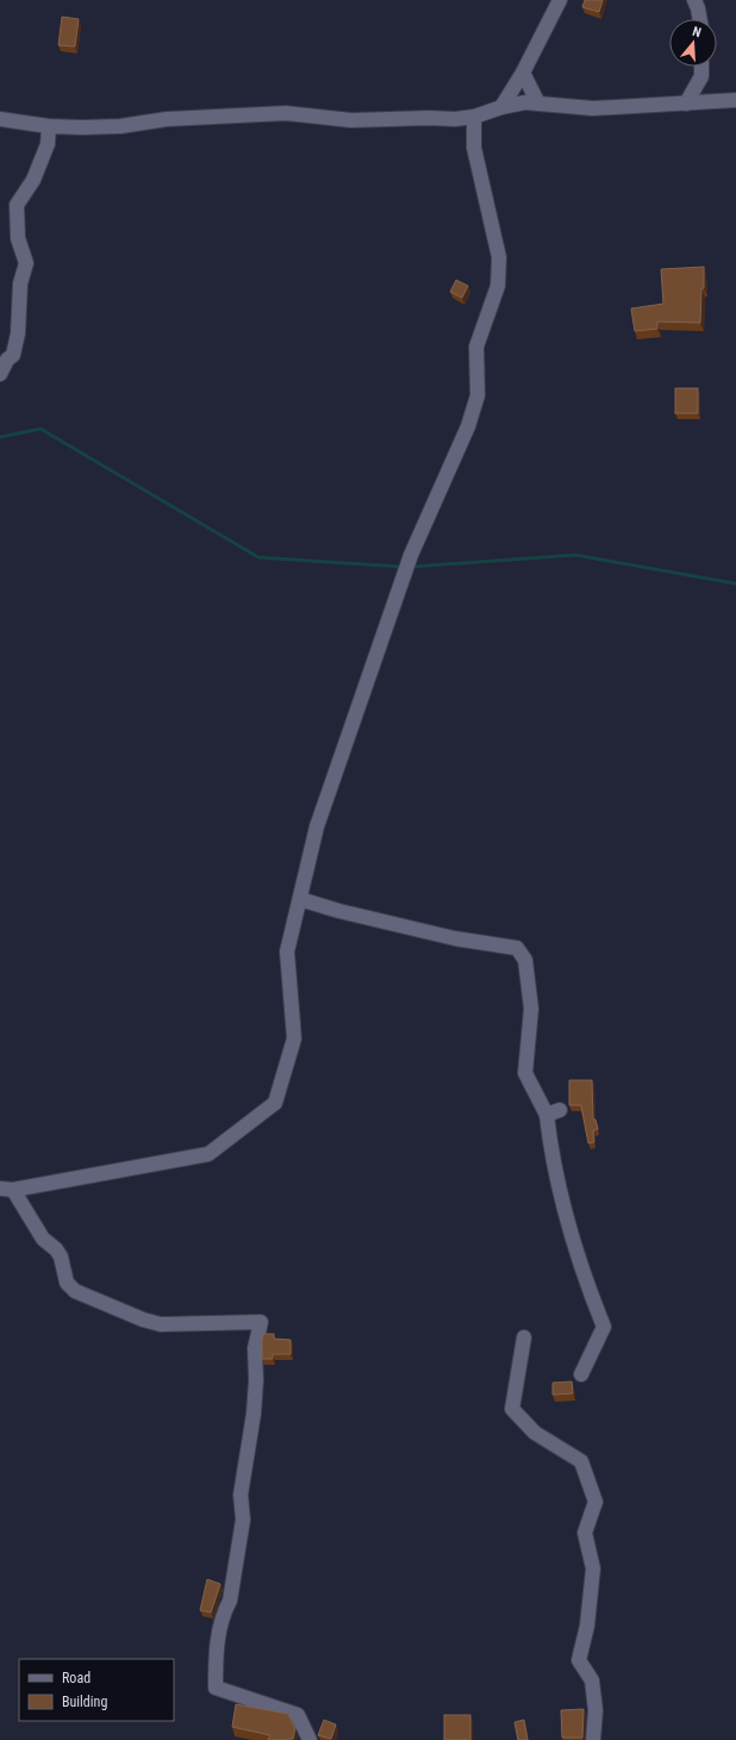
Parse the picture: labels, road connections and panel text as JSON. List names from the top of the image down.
{
  "legend": ["Road", "Building"],
  "north": "top"
}
